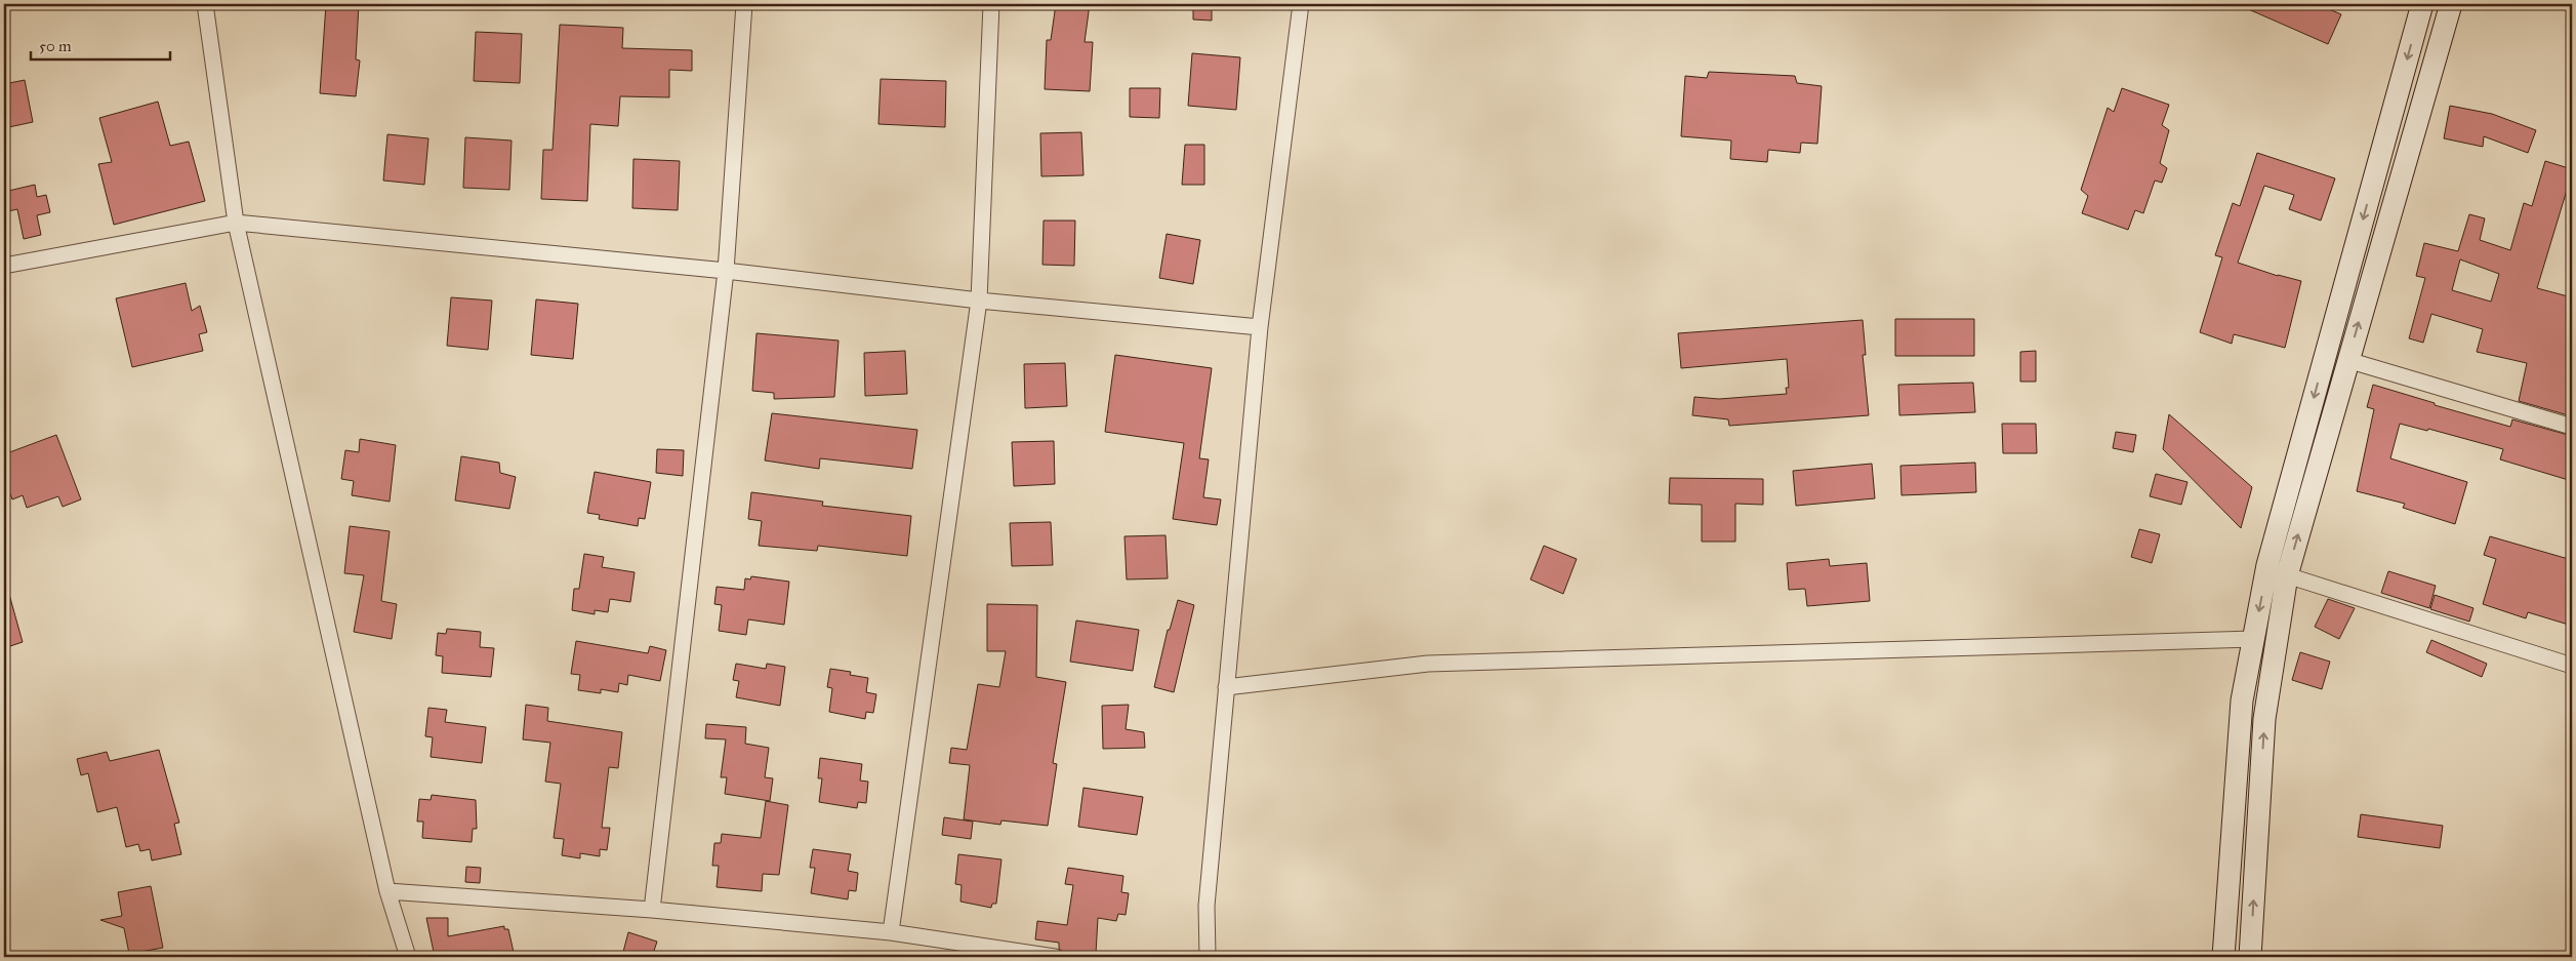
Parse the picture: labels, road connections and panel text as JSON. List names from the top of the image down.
{
  "scale_bar": "50 m"
}
